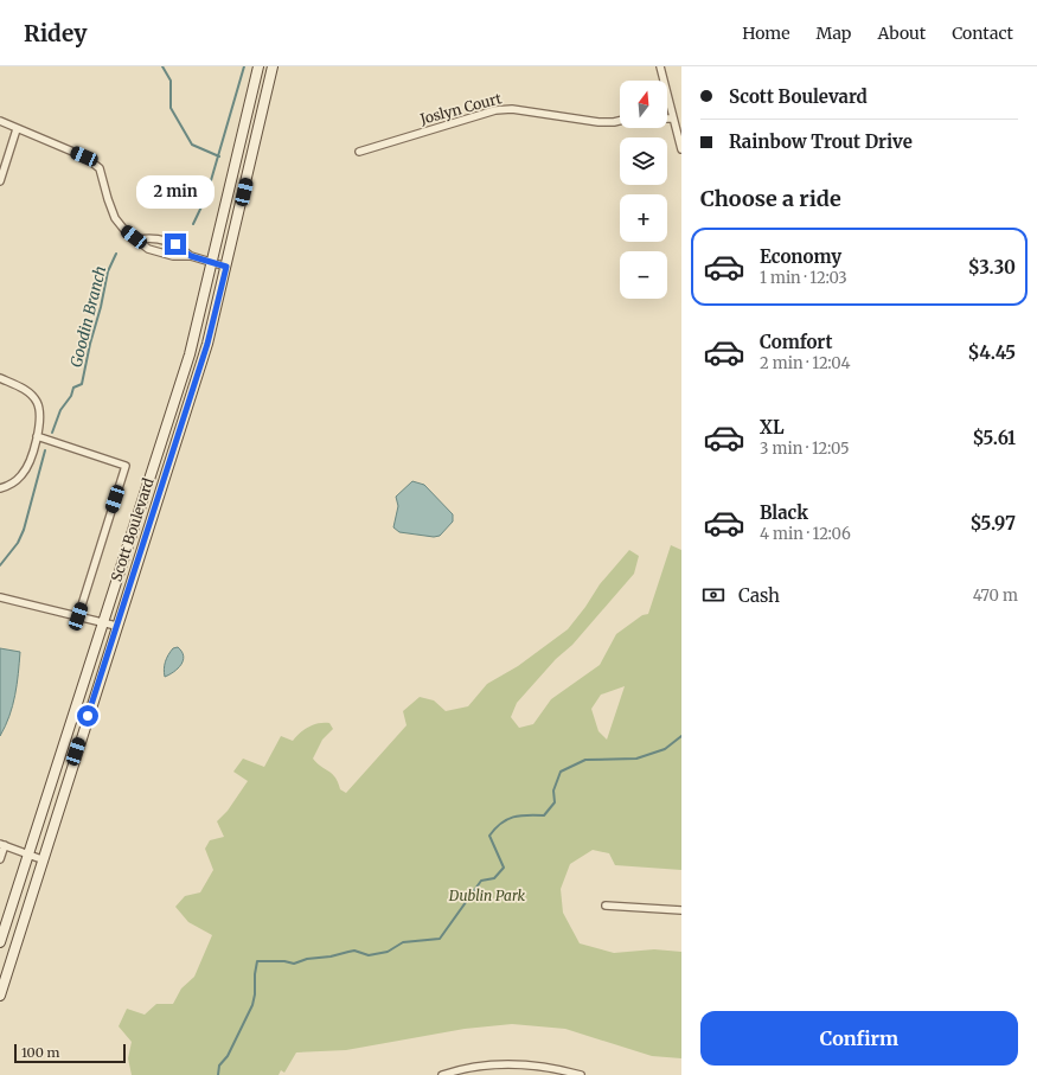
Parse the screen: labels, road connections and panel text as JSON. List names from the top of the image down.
{
  "streets": {
    "main road": ["Scott Boulevard"],
    "street": ["Joslyn Court"]
  },
  "water": ["Goodin Branch"],
  "parks": ["Dublin Park"],
  "scale_bar": "100 m",
  "north": "top",
  "page": {
    "header": "Ridey",
    "nav": [
      "Home",
      "Map",
      "About",
      "Contact"
    ],
    "banner": ["Scott Boulevard", "Rainbow Trout Drive"],
    "map_buttons": ["+", "−"],
    "heading": "Choose a ride",
    "bubble": "2 min",
    "list": [
      {
        "name": "Economy",
        "note": "1 min · 12:03",
        "value": "$3.30"
      },
      {
        "name": "Comfort",
        "note": "2 min · 12:04",
        "value": "$4.45"
      },
      {
        "name": "XL",
        "note": "3 min · 12:05",
        "value": "$5.61"
      },
      {
        "name": "Black",
        "note": "4 min · 12:06",
        "value": "$5.97"
      }
    ],
    "pay": ["Cash", "470 m"],
    "buttons": "Confirm",
    "scale": "100 m"
  }
}
